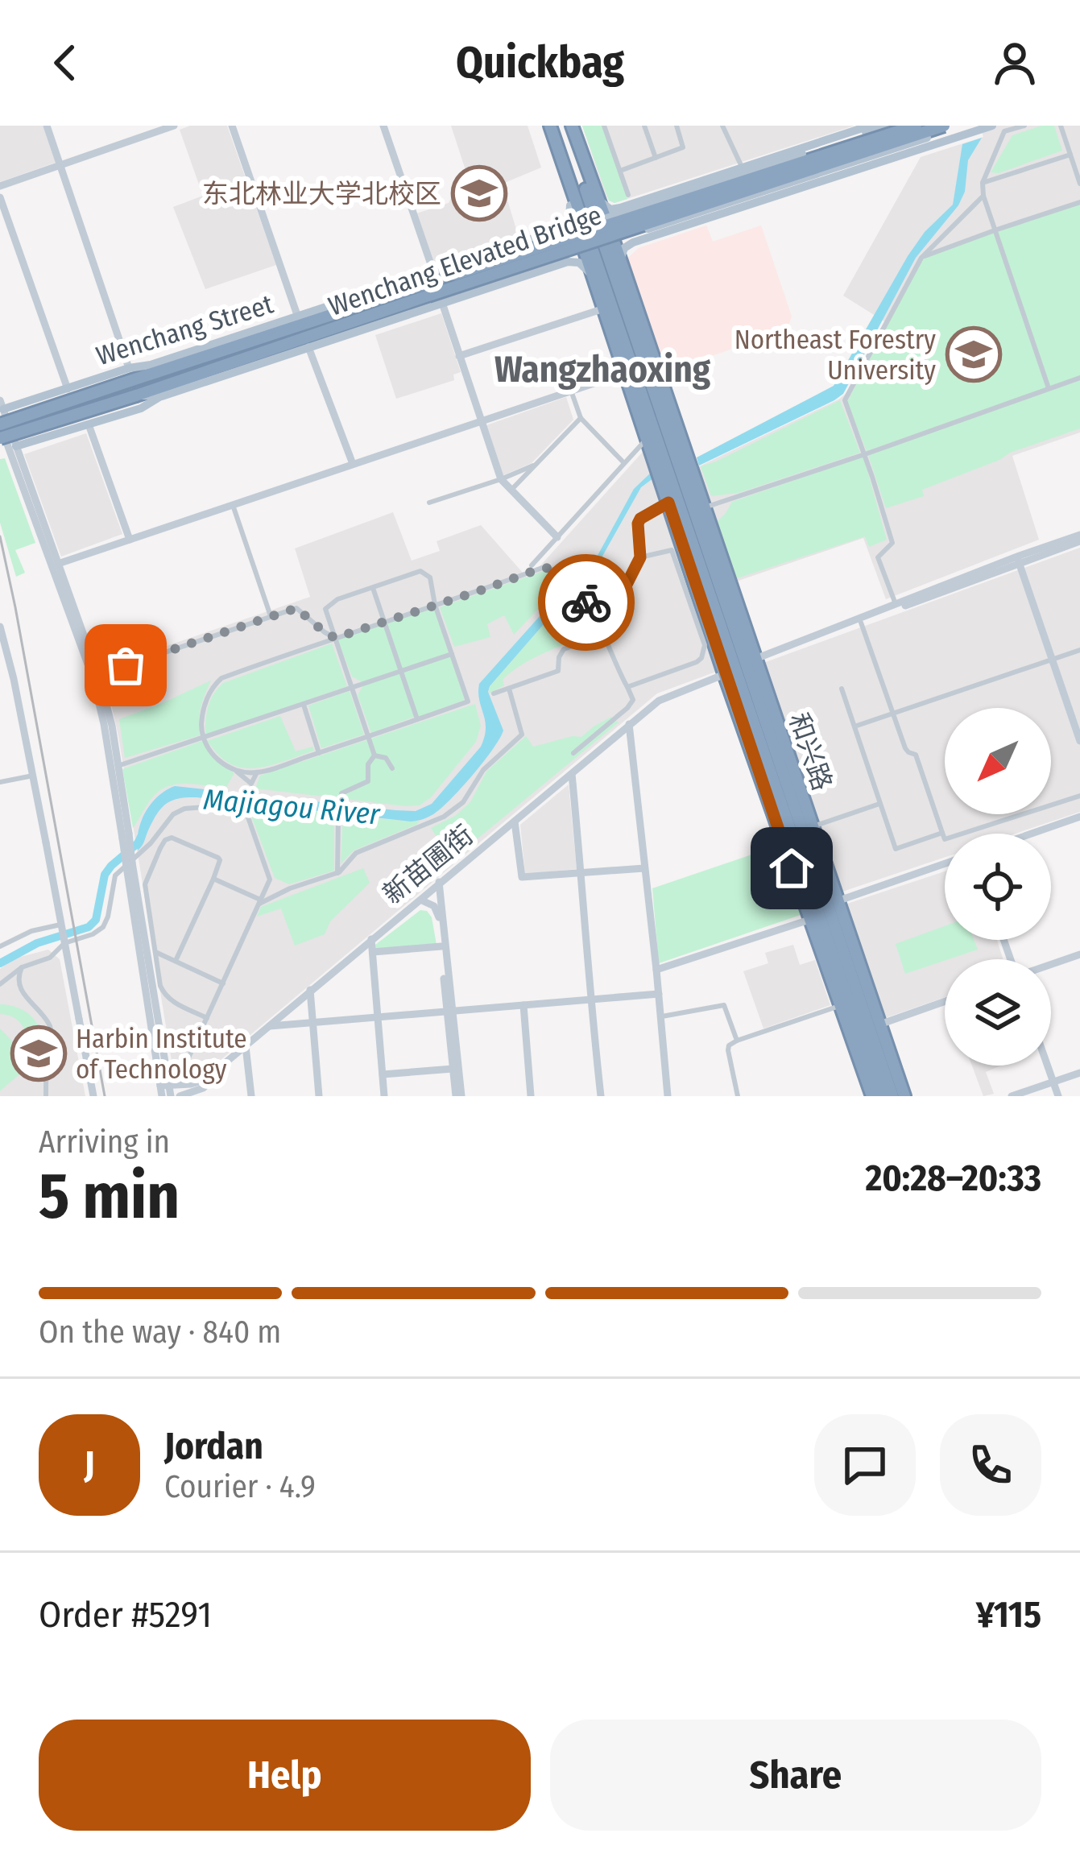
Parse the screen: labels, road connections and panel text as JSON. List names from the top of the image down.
{
  "streets": {
    "highway": ["Wenchang Elevated Bridge", "和兴路"],
    "main road": ["Wenchang Street"],
    "street": ["新苗圃街"]
  },
  "crossings": [
    ["Wenchang Elevated Bridge", "Wenchang Street"]
  ],
  "districts": ["Wangzhaoxing"],
  "water": ["Majiagou River"],
  "places": {
    "school or university": ["东北林业大学北校区", "Northeast Forestry University", "Harbin Institute of Technology"]
  },
  "north": "bottom left",
  "page": {
    "header": "Quickbag",
    "heading": ["5 min", "Arriving in", "20:28–20:33"],
    "panel": [
      "Jordan",
      "Courier · 4.9",
      "Order #5291",
      "¥115"
    ],
    "bar": "On the way · 840 m",
    "round": "J",
    "buttons": ["Help", "Share"]
  }
}
